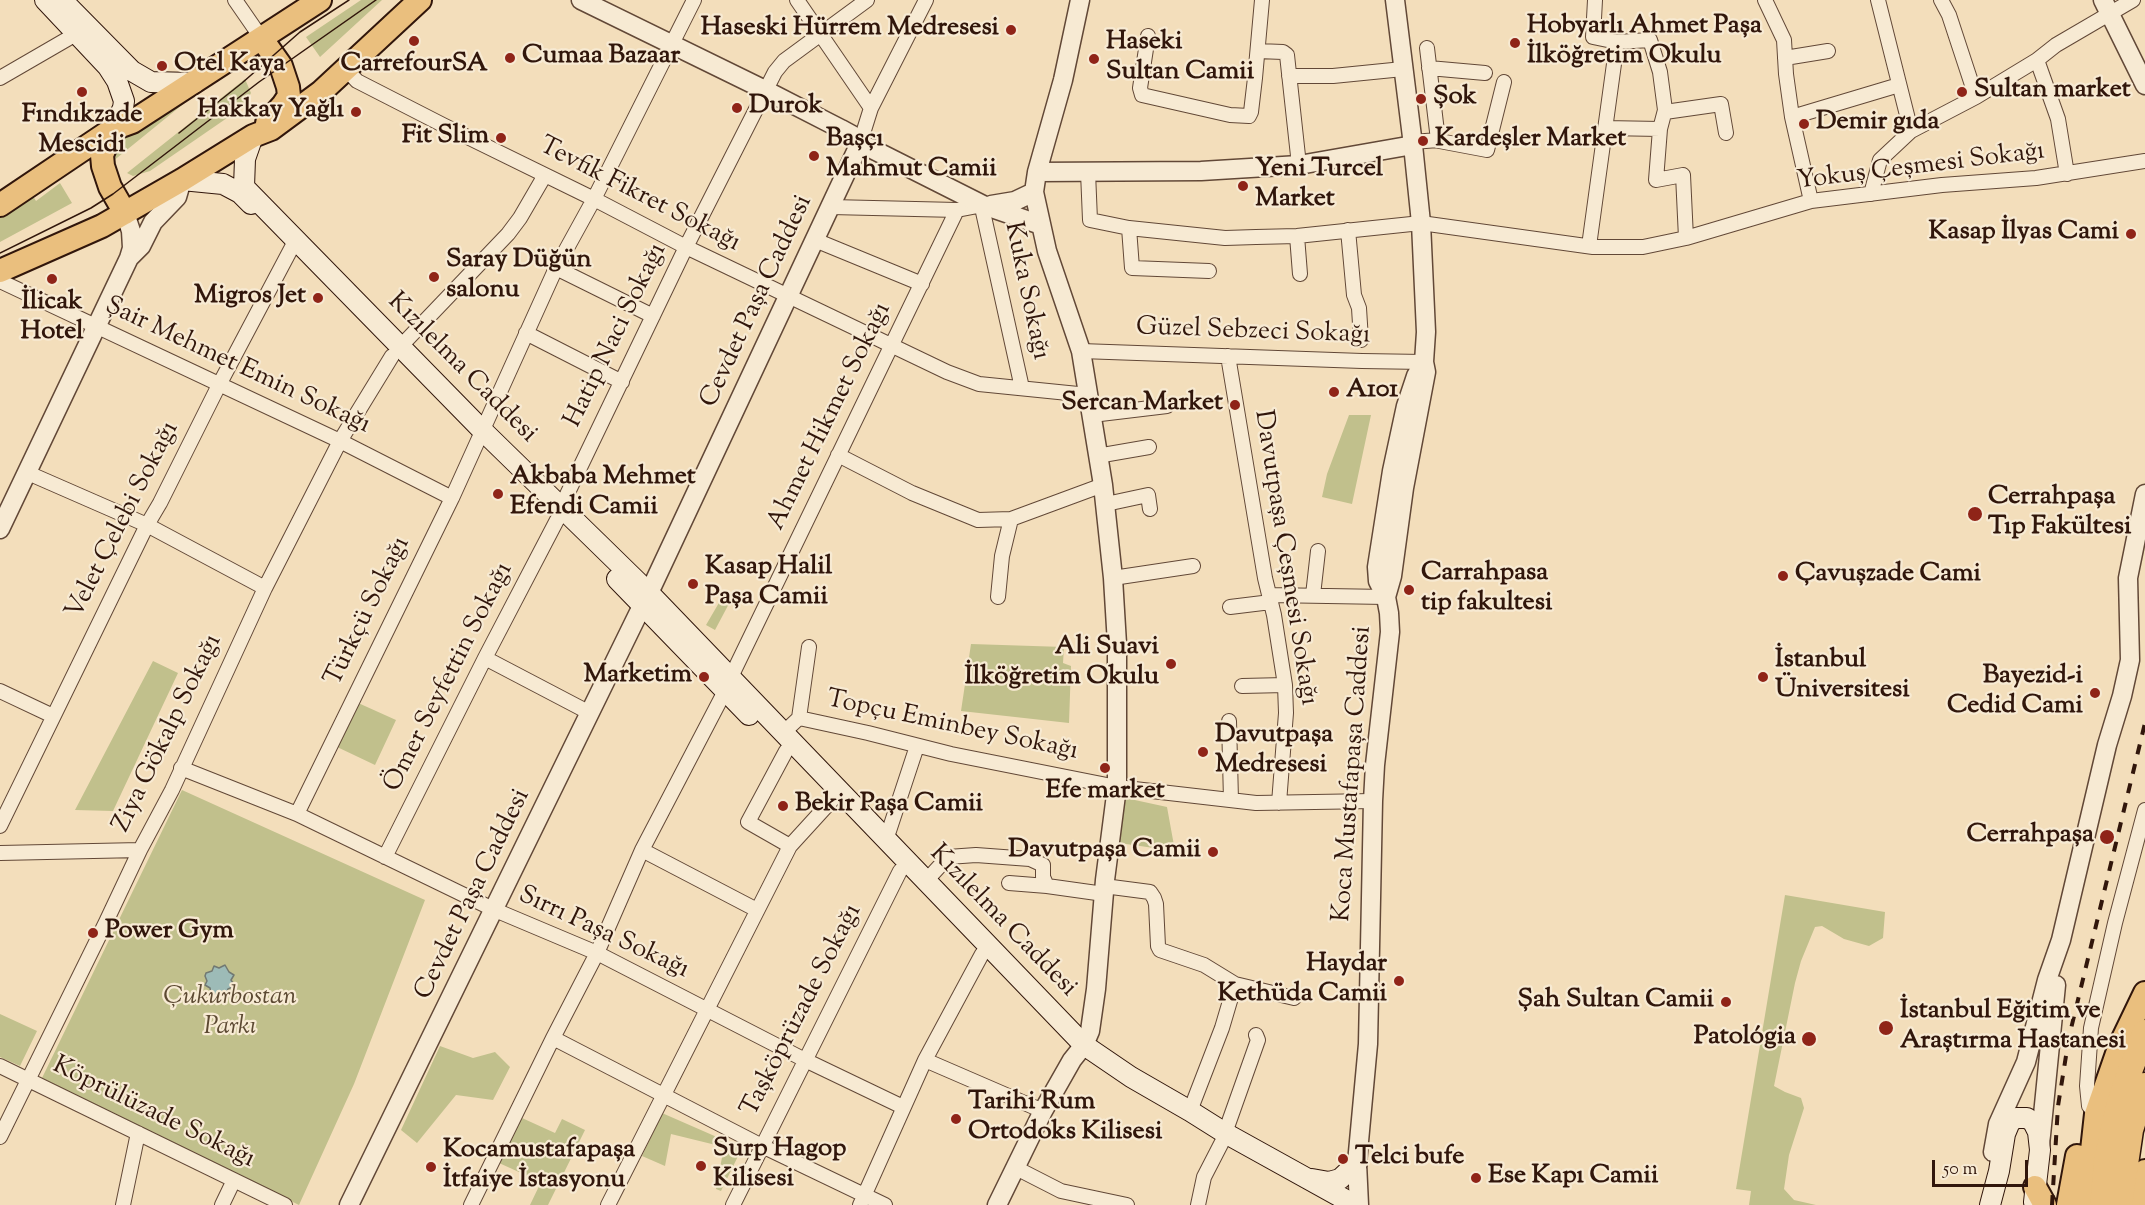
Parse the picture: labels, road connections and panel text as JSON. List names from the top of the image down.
{
  "streets": {
    "main road": ["Kızılelma Caddesi"],
    "street": [
      "Yokuş Çeşmesi Sokağı",
      "Tevfik Fikret Sokağı",
      "Kuka Sokağı",
      "Cevdet Paşa Caddesi",
      "Güzel Sebzeci Sokağı",
      "Hatip Naci Sokağı",
      "Şair Mehmet Emin Sokağı",
      "Ahmet Hikmet Sokağı",
      "Velet Çelebi Sokağı",
      "Davutpaşa Çeşmesi Sokağı",
      "Türkçü Sokağı",
      "Ömer Seyfettin Sokağı",
      "Topçu Eminbey Sokağı",
      "Ziya Gökalp Sokağı",
      "Koca Mustafapaşa Caddesi",
      "Sırrı Paşa Sokağı",
      "Taşköprüzade Sokağı",
      "Köprülüzade Sokağı"
    ]
  },
  "crossings": [
    ["Yokuş Çeşmesi Sokağı", "Koca Mustafapaşa Caddesi"],
    ["Tevfik Fikret Sokağı", "Kuka Sokağı"],
    ["Tevfik Fikret Sokağı", "Cevdet Paşa Caddesi"],
    ["Tevfik Fikret Sokağı", "Hatip Naci Sokağı"],
    ["Tevfik Fikret Sokağı", "Ahmet Hikmet Sokağı"],
    ["Tevfik Fikret Sokağı", "Türkçü Sokağı"],
    ["Tevfik Fikret Sokağı", "Ziya Gökalp Sokağı"],
    ["Cevdet Paşa Caddesi", "Kızılelma Caddesi"],
    ["Cevdet Paşa Caddesi", "Sırrı Paşa Sokağı"],
    ["Güzel Sebzeci Sokağı", "Davutpaşa Çeşmesi Sokağı"],
    ["Güzel Sebzeci Sokağı", "Koca Mustafapaşa Caddesi"],
    ["Hatip Naci Sokağı", "Kızılelma Caddesi"],
    ["Hatip Naci Sokağı", "Ömer Seyfettin Sokağı"],
    ["Şair Mehmet Emin Sokağı", "Velet Çelebi Sokağı"],
    ["Şair Mehmet Emin Sokağı", "Türkçü Sokağı"],
    ["Şair Mehmet Emin Sokağı", "Ziya Gökalp Sokağı"],
    ["Kızılelma Caddesi", "Ahmet Hikmet Sokağı"],
    ["Kızılelma Caddesi", "Velet Çelebi Sokağı"],
    ["Kızılelma Caddesi", "Türkçü Sokağı"],
    ["Kızılelma Caddesi", "Ömer Seyfettin Sokağı"],
    ["Kızılelma Caddesi", "Topçu Eminbey Sokağı"],
    ["Kızılelma Caddesi", "Ziya Gökalp Sokağı"],
    ["Kızılelma Caddesi", "Koca Mustafapaşa Caddesi"],
    ["Kızılelma Caddesi", "Taşköprüzade Sokağı"],
    ["Ahmet Hikmet Sokağı", "Sırrı Paşa Sokağı"],
    ["Davutpaşa Çeşmesi Sokağı", "Topçu Eminbey Sokağı"],
    ["Türkçü Sokağı", "Sırrı Paşa Sokağı"],
    ["Ömer Seyfettin Sokağı", "Sırrı Paşa Sokağı"],
    ["Topçu Eminbey Sokağı", "Koca Mustafapaşa Caddesi"],
    ["Ziya Gökalp Sokağı", "Sırrı Paşa Sokağı"],
    ["Ziya Gökalp Sokağı", "Köprülüzade Sokağı"],
    ["Sırrı Paşa Sokağı", "Taşköprüzade Sokağı"]
  ],
  "parks": ["Çukurbostan Parkı"],
  "places": [
    "Haseski Hürrem Medresesi",
    "CarrefourSA",
    "Hobyarlı Ahmet Paşa İlköğretim Okulu",
    "Cumaa Bazaar",
    "Haseki Sultan Camii",
    "Otel Kaya",
    "Fındıkzade Mescidi",
    "Sultan market",
    "Şok",
    "Durok",
    "Hakkay Yağlı",
    "Demir gıda",
    "Fit Slim",
    "Kardeşler Market",
    "Başçı Mahmut Camii",
    "Yeni Turcel Market",
    "Kasap İlyas Cami",
    "Saray Düğün salonu",
    "İlicak Hotel",
    "Migros Jet",
    "A101",
    "Sercan Market",
    "Akbaba Mehmet Efendi Camii",
    "Cerrahpaşa Tıp Fakültesi",
    "Çavuşzade Cami",
    "Kasap Halil Paşa Camii",
    "Carrahpasa tip fakultesi",
    "Ali Suavi İlköğretim Okulu",
    "Marketim",
    "İstanbul Üniversitesi",
    "Bayezid-i Cedid Cami",
    "Davutpaşa Medresesi",
    "Efe market",
    "Bekir Paşa Camii",
    "Cerrahpaşa",
    "Davutpaşa Camii",
    "Power Gym",
    "Haydar Kethüda Camii",
    "Şah Sultan Camii",
    "İstanbul Eğitim ve Araştırma Hastanesi",
    "Patológia",
    "Tarihi Rum Ortodoks Kilisesi",
    "Telci bufe",
    "Surp Hagop Kilisesi",
    "Kocamustafapaşa İtfaiye İstasyonu",
    "Ese Kapı Camii"
  ],
  "scale_bar": "50 m"
}
